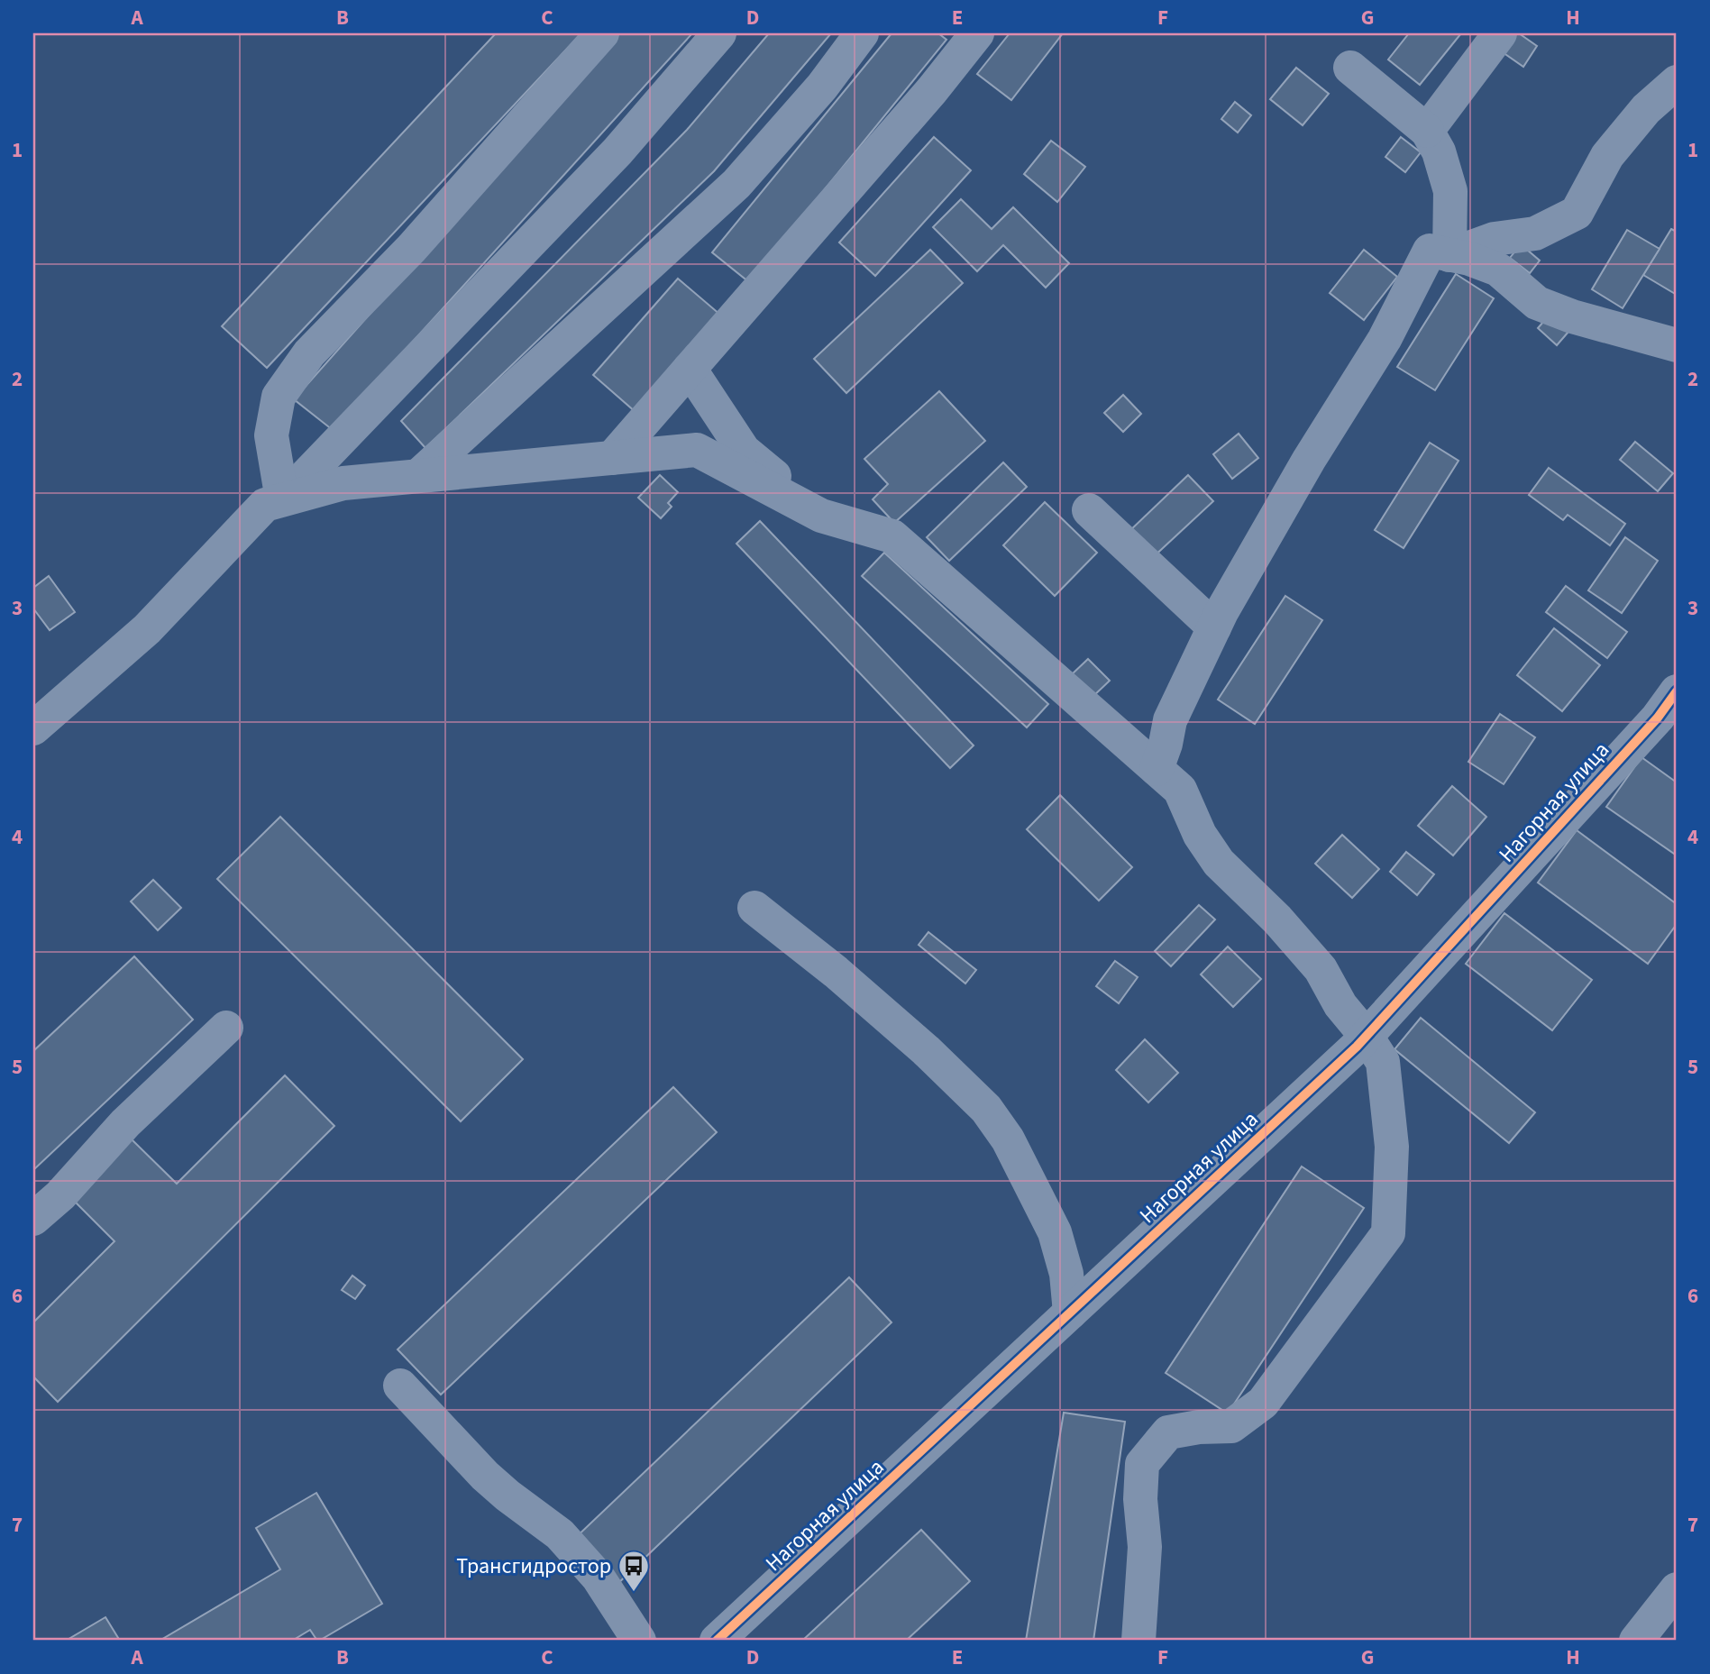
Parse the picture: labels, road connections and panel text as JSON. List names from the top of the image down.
{
  "streets": {
    "street": ["Нагорная улица"]
  },
  "places": {
    "bus stop": ["Трансгидростор"]
  },
  "grid": {
    "columns": [
      "A",
      "B",
      "C",
      "D",
      "E",
      "F",
      "G",
      "H"
    ],
    "rows": [
      "1",
      "2",
      "3",
      "4",
      "5",
      "6",
      "7"
    ]
  }
}
